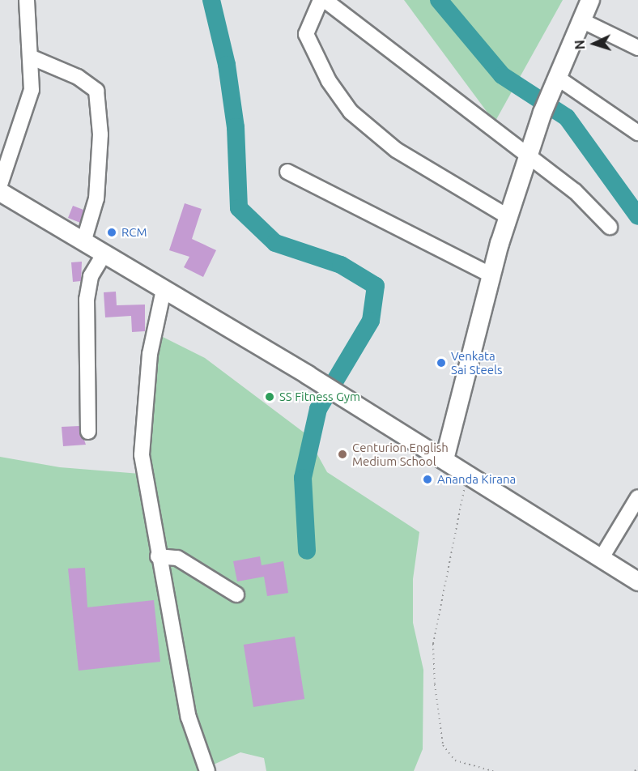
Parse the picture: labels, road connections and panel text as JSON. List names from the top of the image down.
{
  "places": [
    "RCM",
    "Venkata Sai Steels",
    "SS Fitness Gym",
    "Centurion English Medium School",
    "Ananda Kirana"
  ],
  "north": "left"
}
